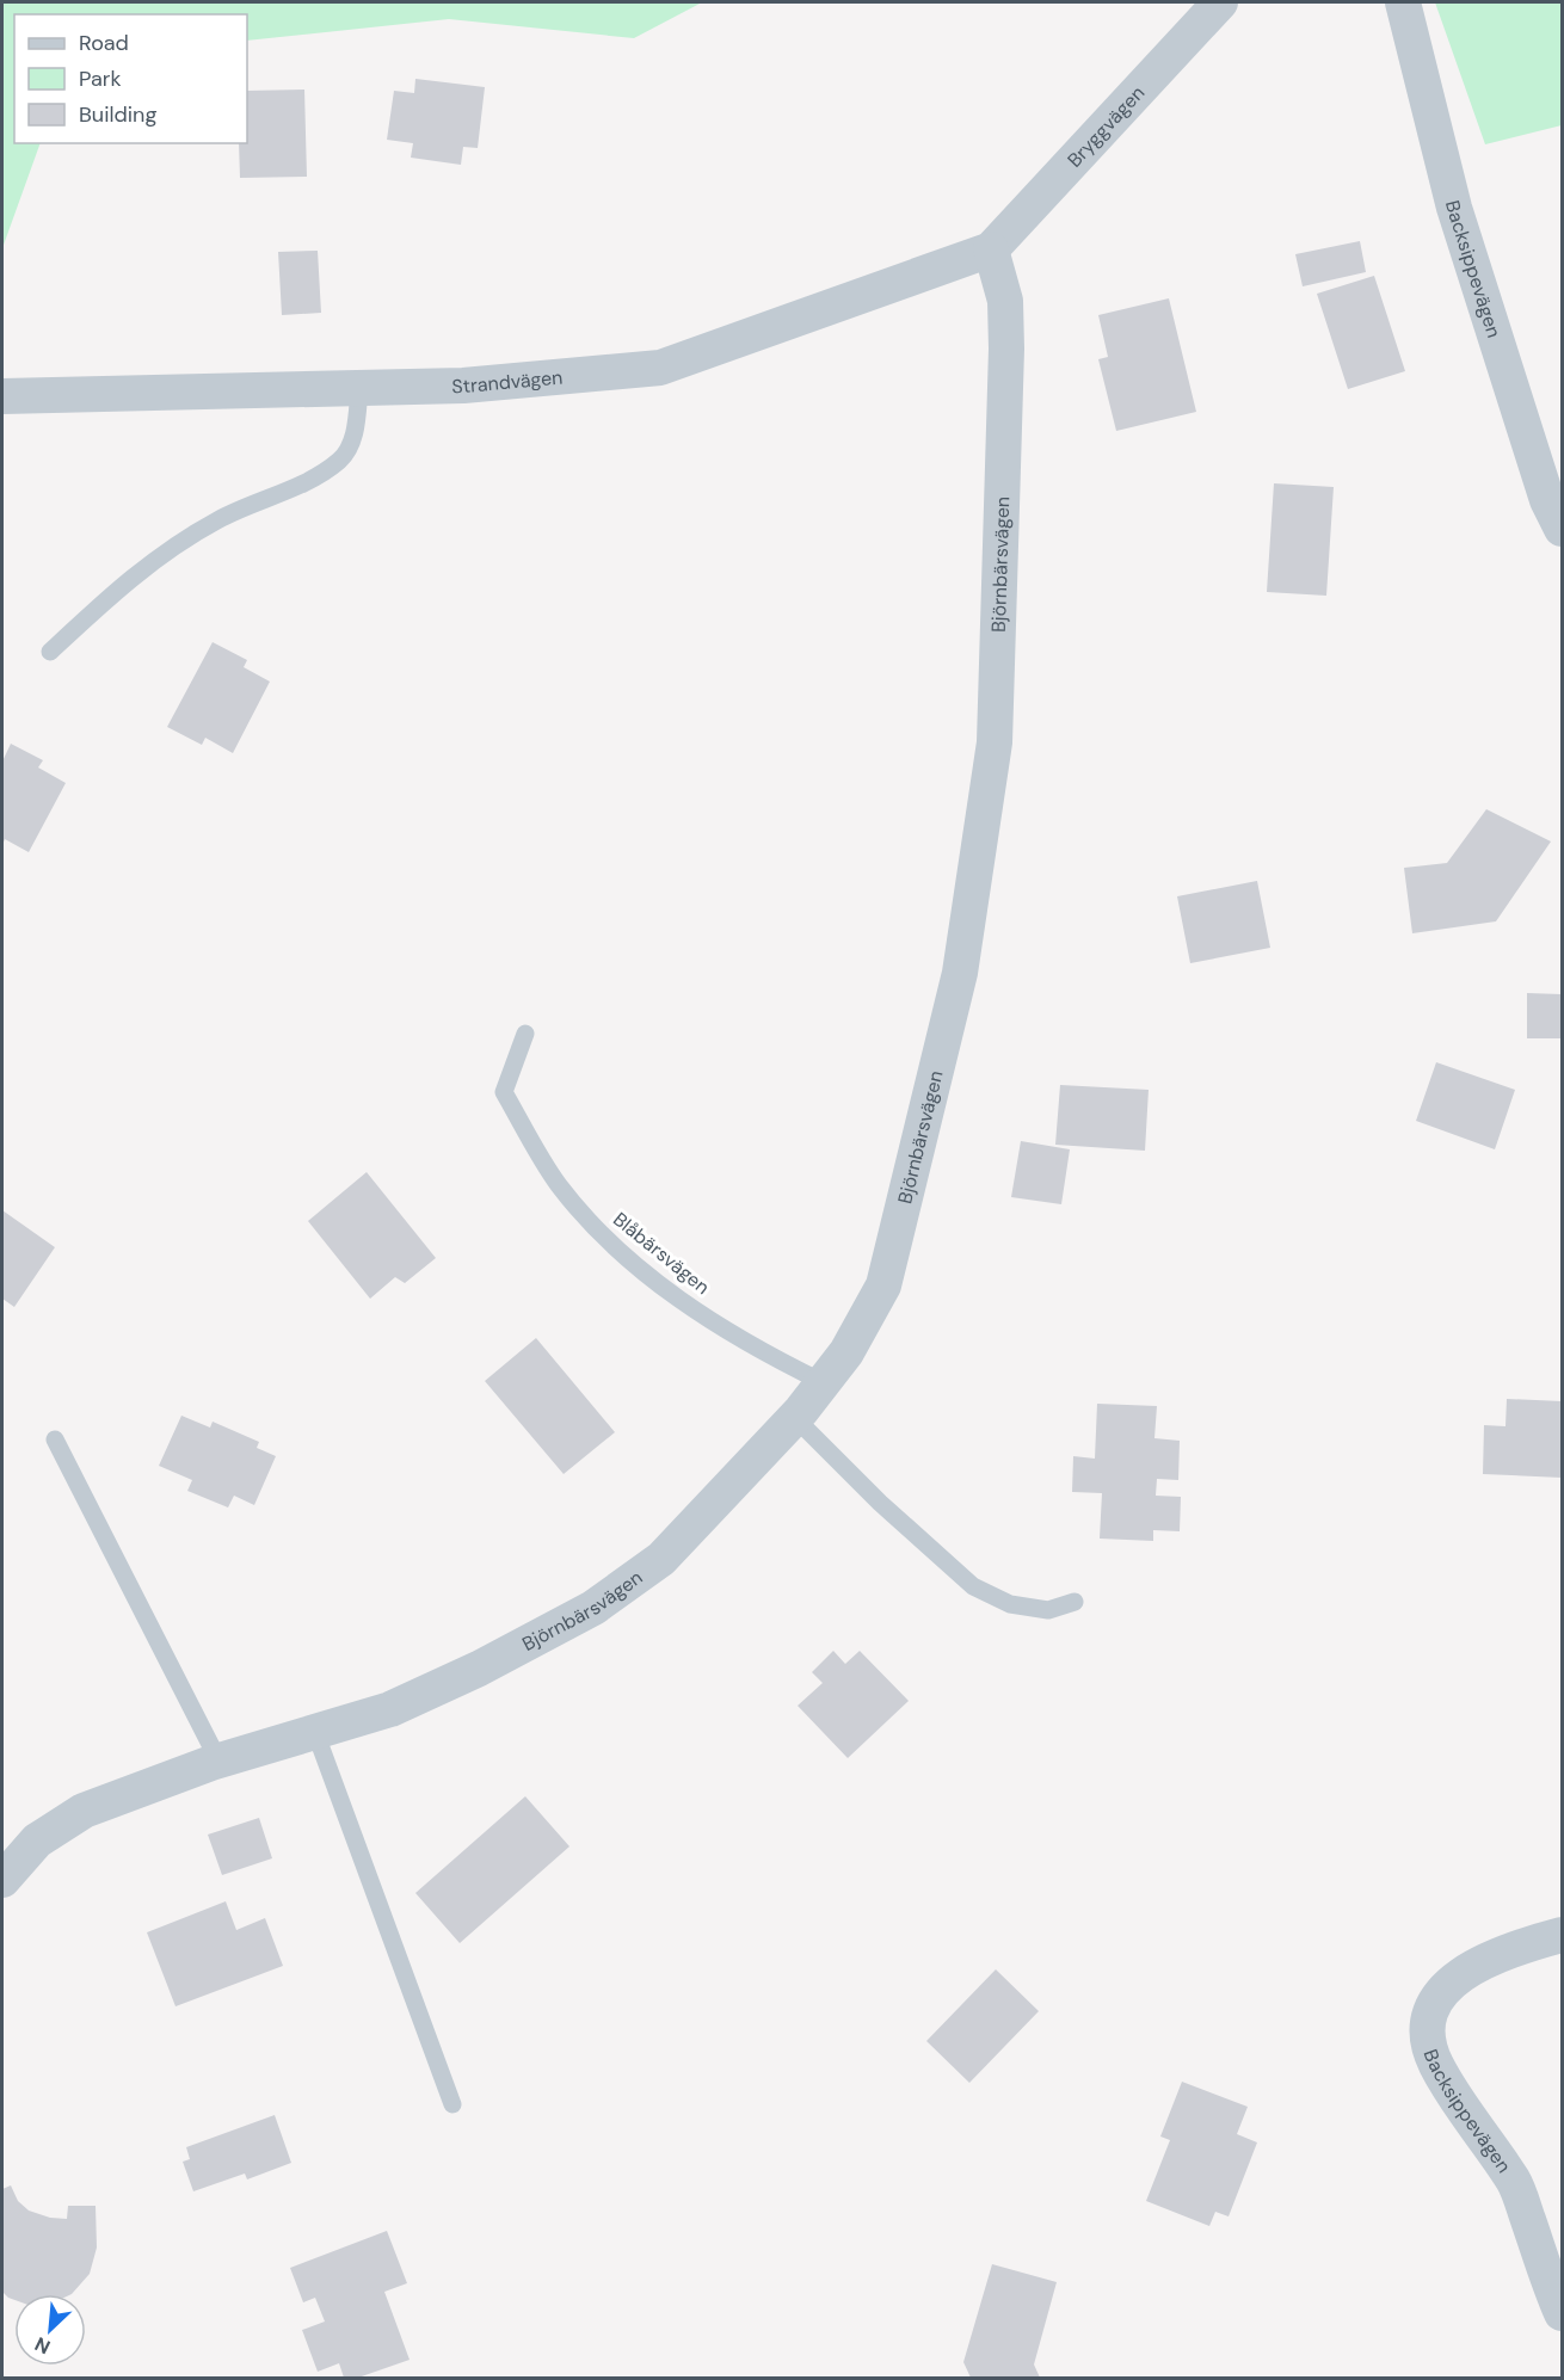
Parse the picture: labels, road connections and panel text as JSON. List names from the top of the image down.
{
  "streets": {
    "street": [
      "Bryggvägen",
      "Backsippevägen",
      "Strandvägen",
      "Björnbärsvägen"
    ],
    "lane": ["Blåbärsvägen"]
  },
  "crossings": [
    ["Bryggvägen", "Strandvägen"],
    ["Bryggvägen", "Björnbärsvägen"],
    ["Strandvägen", "Björnbärsvägen"],
    ["Björnbärsvägen", "Blåbärsvägen"]
  ],
  "legend": ["Road", "Park", "Building"],
  "north": "bottom left"
}
